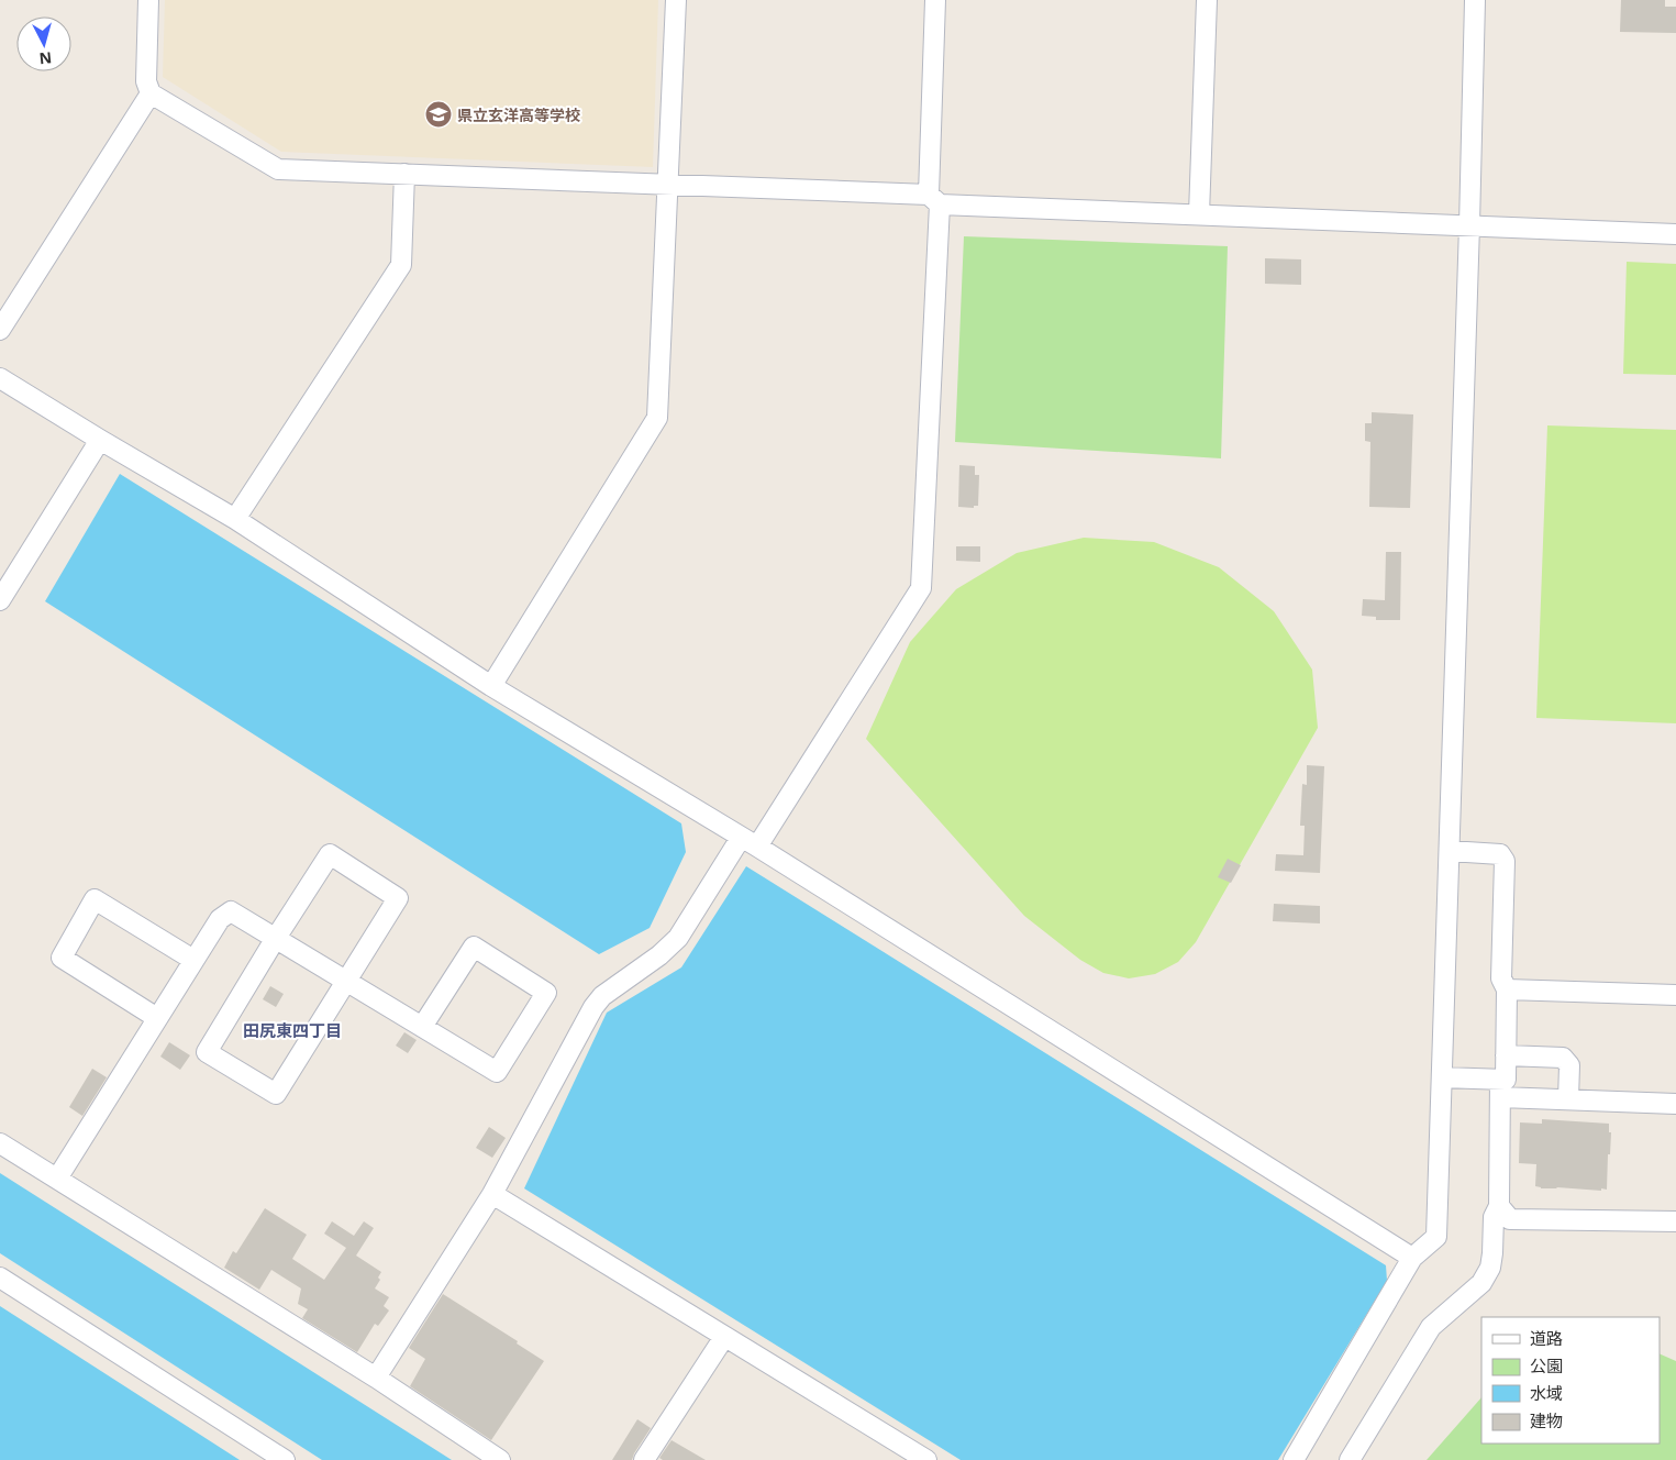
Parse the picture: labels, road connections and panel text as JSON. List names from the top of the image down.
{
  "districts": ["田尻東四丁目"],
  "places": {
    "school or university": ["県立玄洋高等学校"]
  },
  "legend": [
    "道路",
    "公園",
    "水域",
    "建物"
  ],
  "north": "bottom"
}
